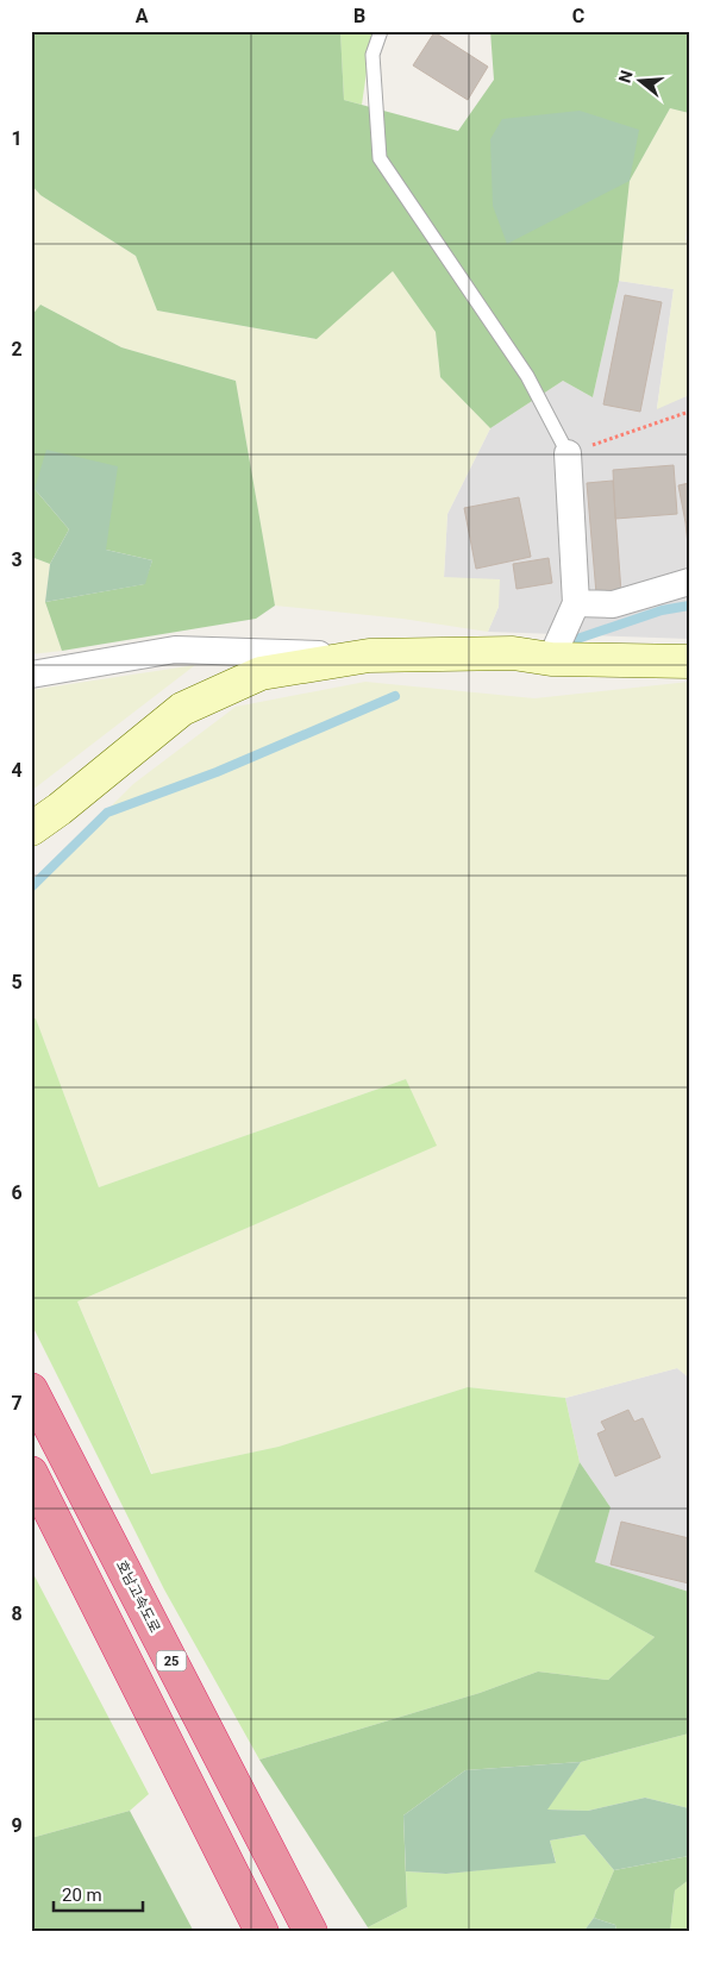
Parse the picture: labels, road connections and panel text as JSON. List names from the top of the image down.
{
  "streets": {
    "highway": ["호남고속도로", "25"]
  },
  "scale_bar": "20 m",
  "north": "left",
  "grid": {
    "columns": ["A", "B", "C"],
    "rows": [
      "1",
      "2",
      "3",
      "4",
      "5",
      "6",
      "7",
      "8",
      "9"
    ]
  }
}
